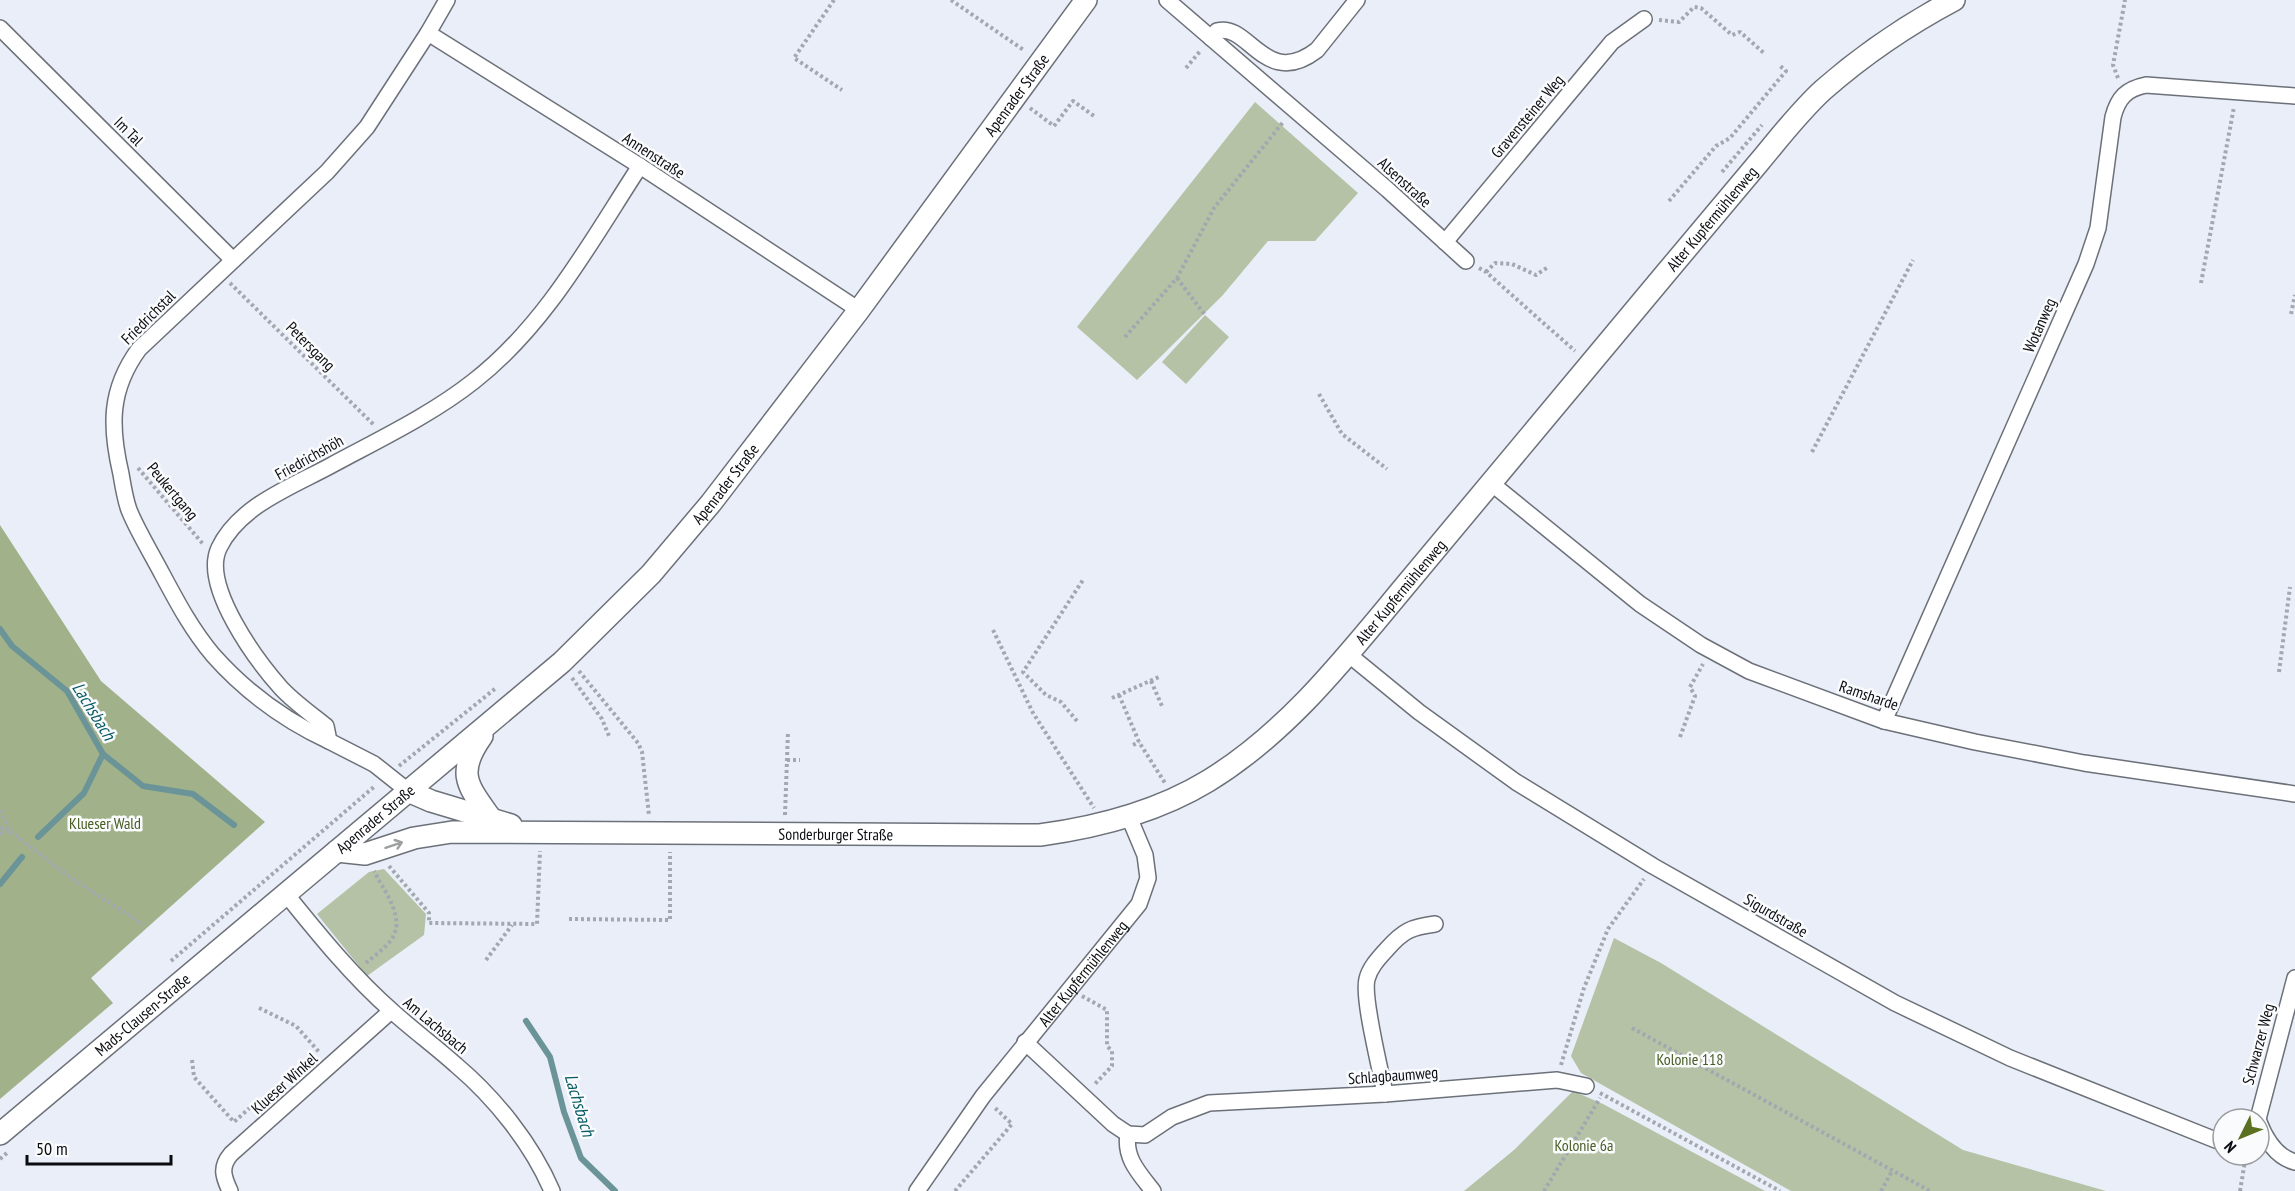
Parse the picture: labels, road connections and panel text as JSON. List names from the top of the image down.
{
  "streets": {
    "street": [
      "Apenrader Straße",
      "Gravensteiner Weg",
      "Im Tal",
      "Annenstraße",
      "Alsenstraße",
      "Alter Kupfermühlenweg",
      "Friedrichstal",
      "Wotanweg",
      "Friedrichshöh",
      "Ramsharde",
      "Sonderburger Straße",
      "Sigurdstraße",
      "Mads-Clausen-Straße",
      "Am Lachsbach",
      "Schwarzer Weg",
      "Schlagbaumweg",
      "Klueser Winkel"
    ],
    "path": ["Petersgang", "Peukertgang"]
  },
  "crossings": [
    ["Apenrader Straße", "Annenstraße"],
    ["Apenrader Straße", "Sonderburger Straße"],
    ["Apenrader Straße", "Mads-Clausen-Straße"],
    ["Apenrader Straße", "Am Lachsbach"],
    ["Gravensteiner Weg", "Alsenstraße"],
    ["Im Tal", "Friedrichstal"],
    ["Annenstraße", "Friedrichstal"],
    ["Annenstraße", "Friedrichshöh"],
    ["Alter Kupfermühlenweg", "Ramsharde"],
    ["Alter Kupfermühlenweg", "Sonderburger Straße"],
    ["Alter Kupfermühlenweg", "Sigurdstraße"],
    ["Friedrichstal", "Petersgang"],
    ["Wotanweg", "Ramsharde"],
    ["Petersgang", "Friedrichshöh"],
    ["Friedrichshöh", "Peukertgang"],
    ["Mads-Clausen-Straße", "Am Lachsbach"],
    ["Am Lachsbach", "Klueser Winkel"]
  ],
  "water": ["Lachsbach"],
  "parks": ["Klueser Wald", "Kolonie 118", "Kolonie 6a"],
  "scale_bar": "50 m",
  "north": "bottom left"
}
